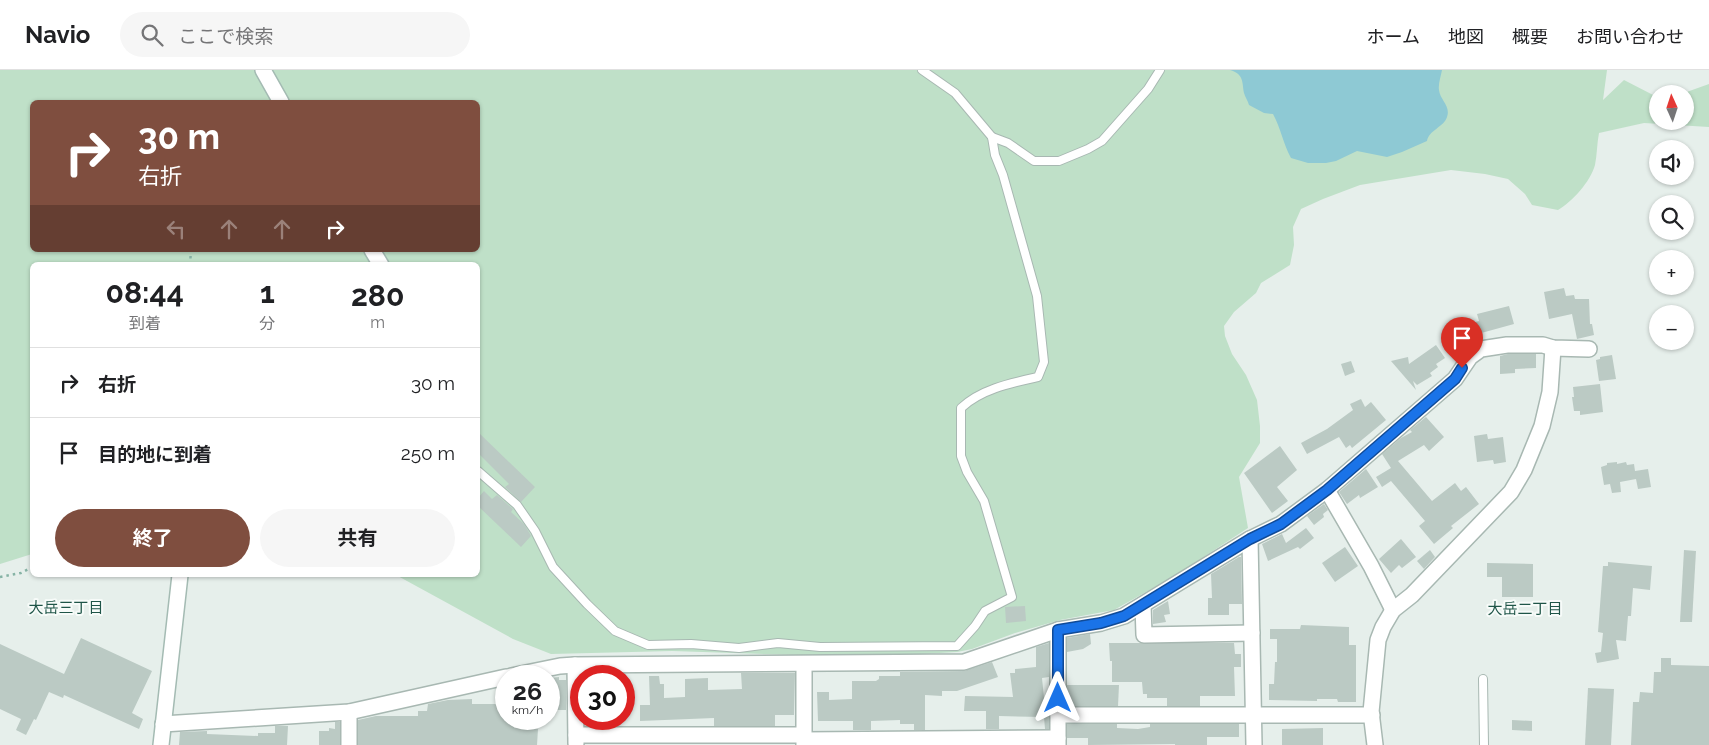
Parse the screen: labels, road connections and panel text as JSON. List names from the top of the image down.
{
  "districts": ["大岳三丁目", "大岳二丁目"],
  "north": "top",
  "page": {
    "header": "Navio",
    "search": "ここで検索",
    "nav": [
      "ホーム",
      "地図",
      "概要",
      "お問い合わせ"
    ],
    "map_buttons": ["+", "−"],
    "turn": ["30 m", "右折"],
    "eta": [
      "08:44",
      "到着",
      "1",
      "分",
      "280",
      "m"
    ],
    "list": [
      {
        "name": "右折",
        "value": "30 m"
      },
      {
        "name": "目的地に到着",
        "value": "250 m"
      }
    ],
    "buttons": ["終了", "共有"],
    "speed": "26 km/h",
    "limit": "30"
  }
}
